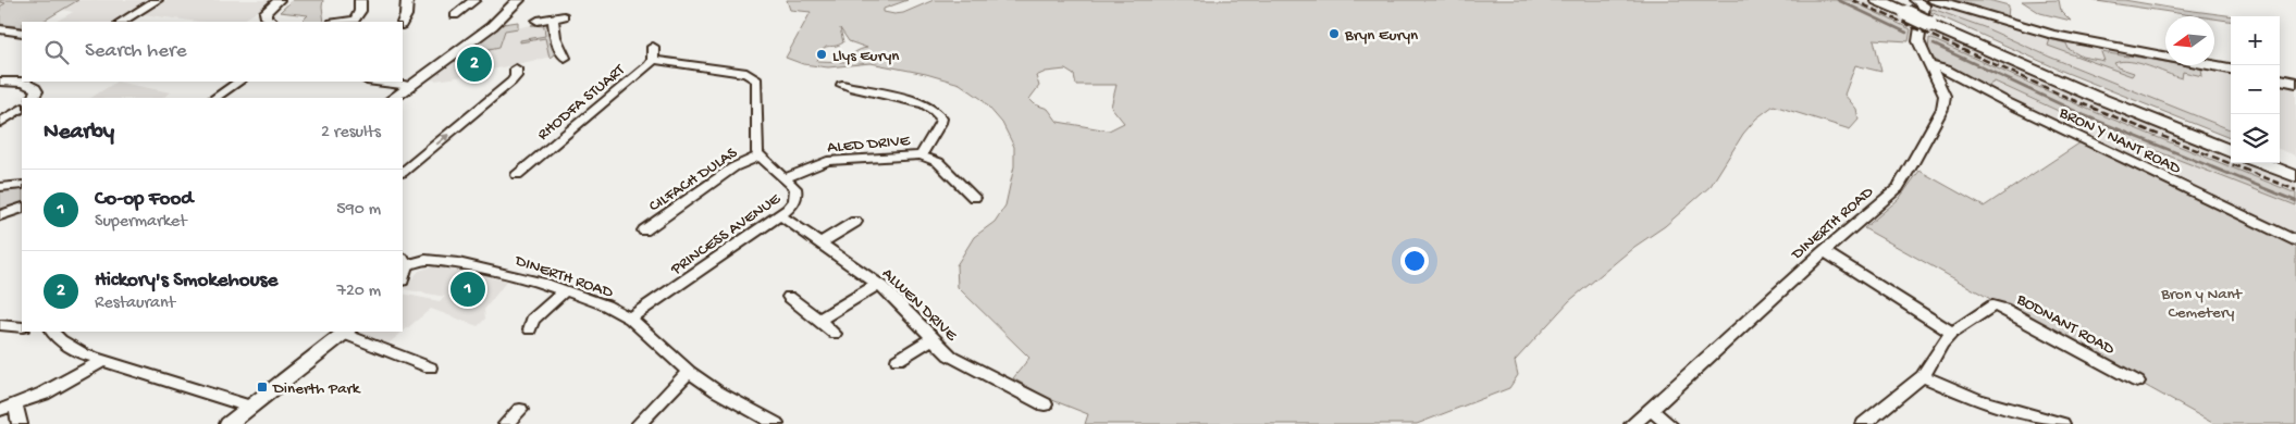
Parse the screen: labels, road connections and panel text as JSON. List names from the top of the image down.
{
  "streets": {
    "street": [
      "RHODFA STUART",
      "BRON Y NANT ROAD",
      "ALED DRIVE",
      "CILFACH DULAS",
      "DINERTH ROAD",
      "PRINCESS AVENUE",
      "ALWEN DRIVE",
      "BODNANT ROAD"
    ]
  },
  "crossings": [
    ["BRON Y NANT ROAD", "DINERTH ROAD"],
    ["ALED DRIVE", "PRINCESS AVENUE"],
    ["CILFACH DULAS", "PRINCESS AVENUE"],
    ["DINERTH ROAD", "PRINCESS AVENUE"],
    ["PRINCESS AVENUE", "ALWEN DRIVE"]
  ],
  "parks": ["Bron y Nant Cemetery"],
  "places": {
    "other": ["Bryn Euryn", "Llys Euryn"],
    "transit": ["Dinerth Park"]
  },
  "north": "left",
  "page": {
    "map_buttons": ["+", "−"],
    "search": "Search here",
    "pins": ["2", "1"],
    "heading": ["Nearby", "2 results"],
    "list": [
      {
        "mark": "1",
        "name": "Co-op Food",
        "note": "Supermarket",
        "value": "590 m"
      },
      {
        "mark": "2",
        "name": "Hickory's Smokehouse",
        "note": "Restaurant",
        "value": "720 m"
      }
    ]
  }
}
